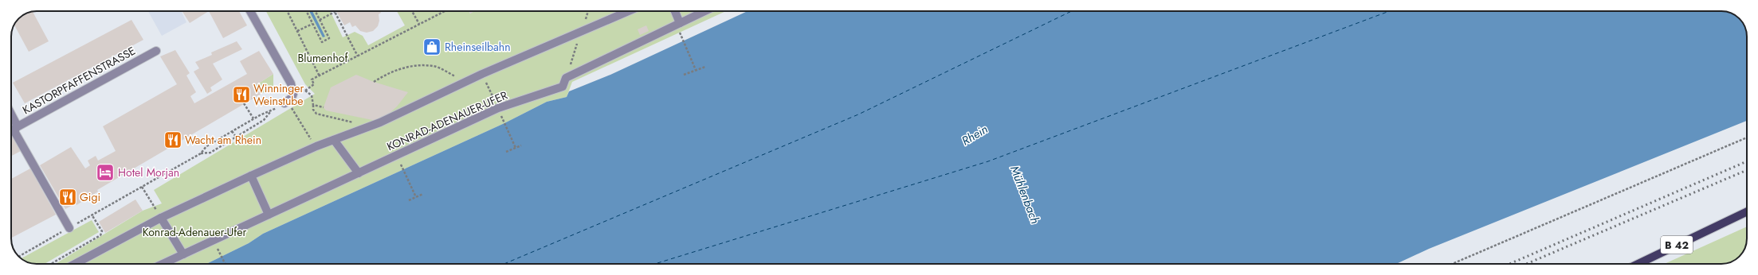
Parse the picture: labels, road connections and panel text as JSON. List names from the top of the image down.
{
  "streets": {
    "main road": ["B 42"],
    "street": ["KASTORPFAFFENSTRASSE", "KONRAD-ADENAUER-UFER"]
  },
  "water": ["Rhein", "Mühlenbach"],
  "parks": ["Blumenhof", "Konrad-Adenauer-Ufer"],
  "places": {
    "shop": ["Rheinseilbahn"],
    "restaurant": ["Winninger Weinstube", "Wacht am Rhein", "Gigi"],
    "hotel": ["Hotel Morjan"]
  }
}
